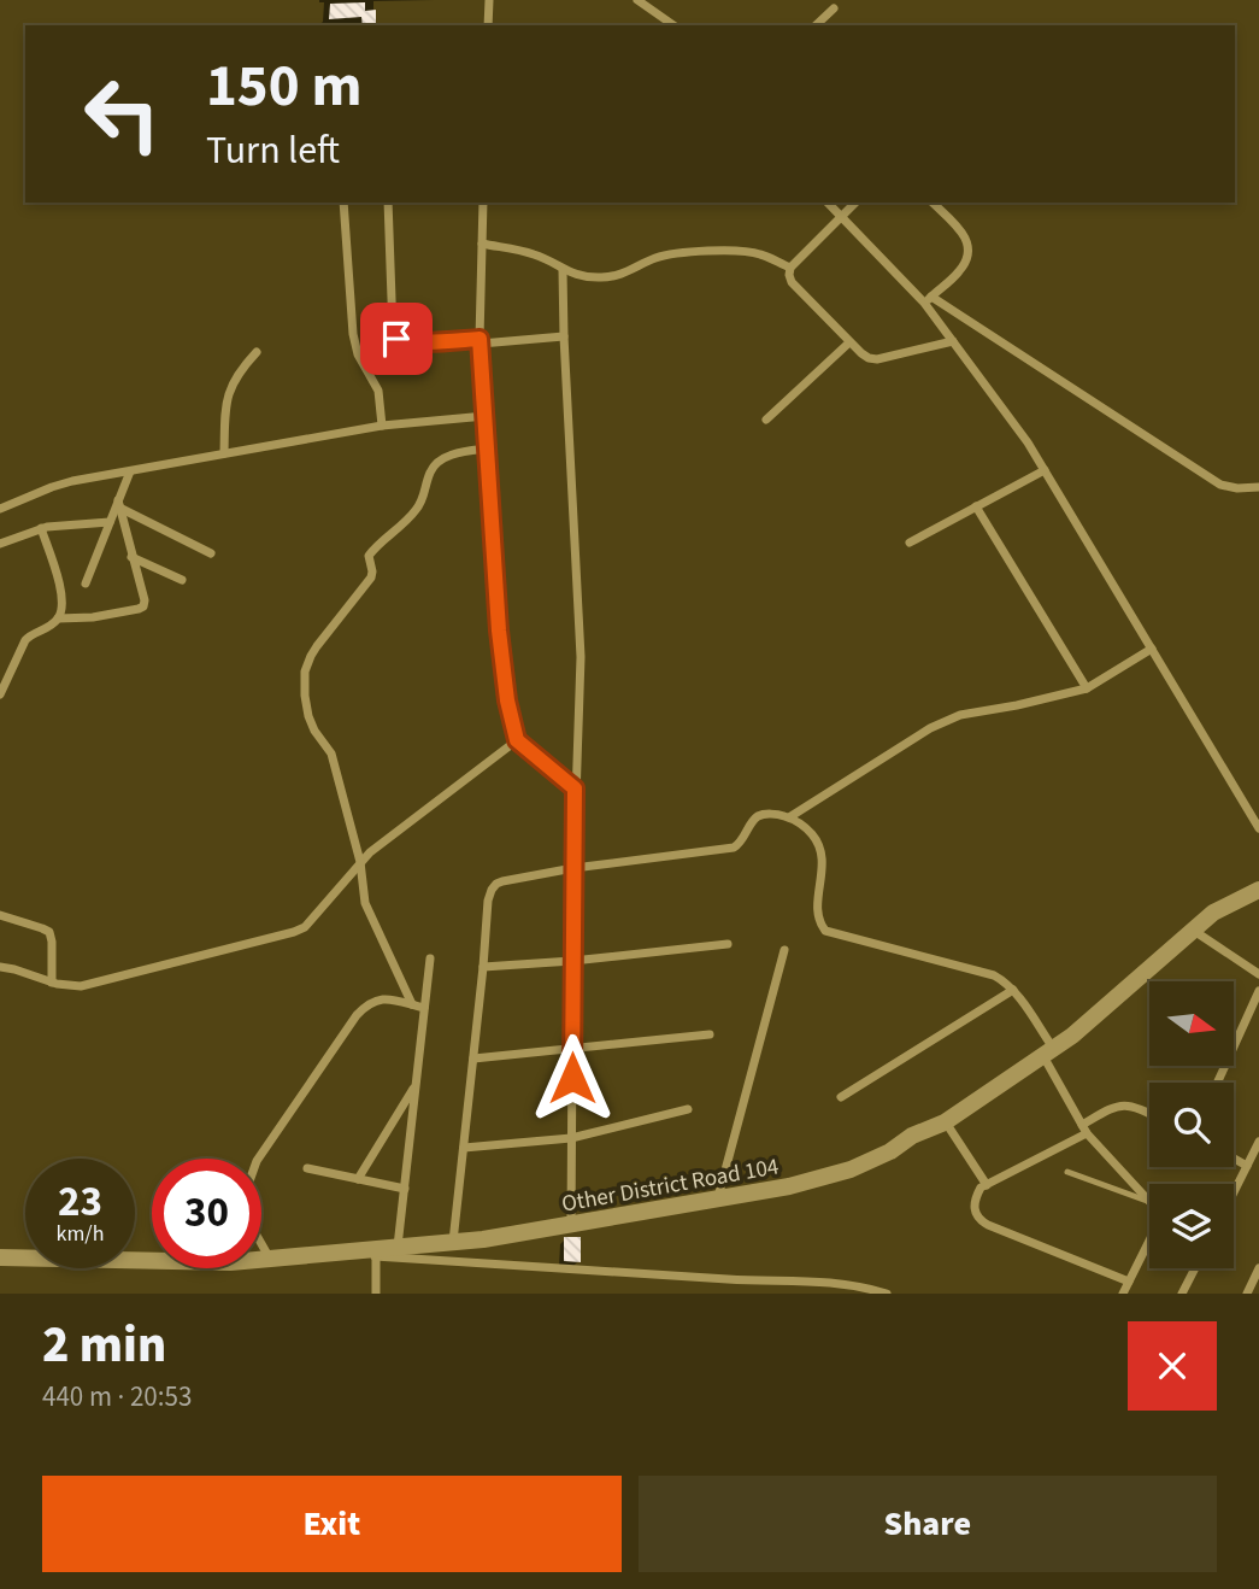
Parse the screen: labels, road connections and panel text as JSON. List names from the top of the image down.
{
  "streets": {
    "street": ["Other District Road 104"]
  },
  "north": "right",
  "page": {
    "turn": ["150 m", "Turn left"],
    "speed": "23 km/h",
    "limit": "30",
    "heading": ["2 min", "440 m · 20:53"],
    "buttons": ["Exit", "Share"]
  }
}
